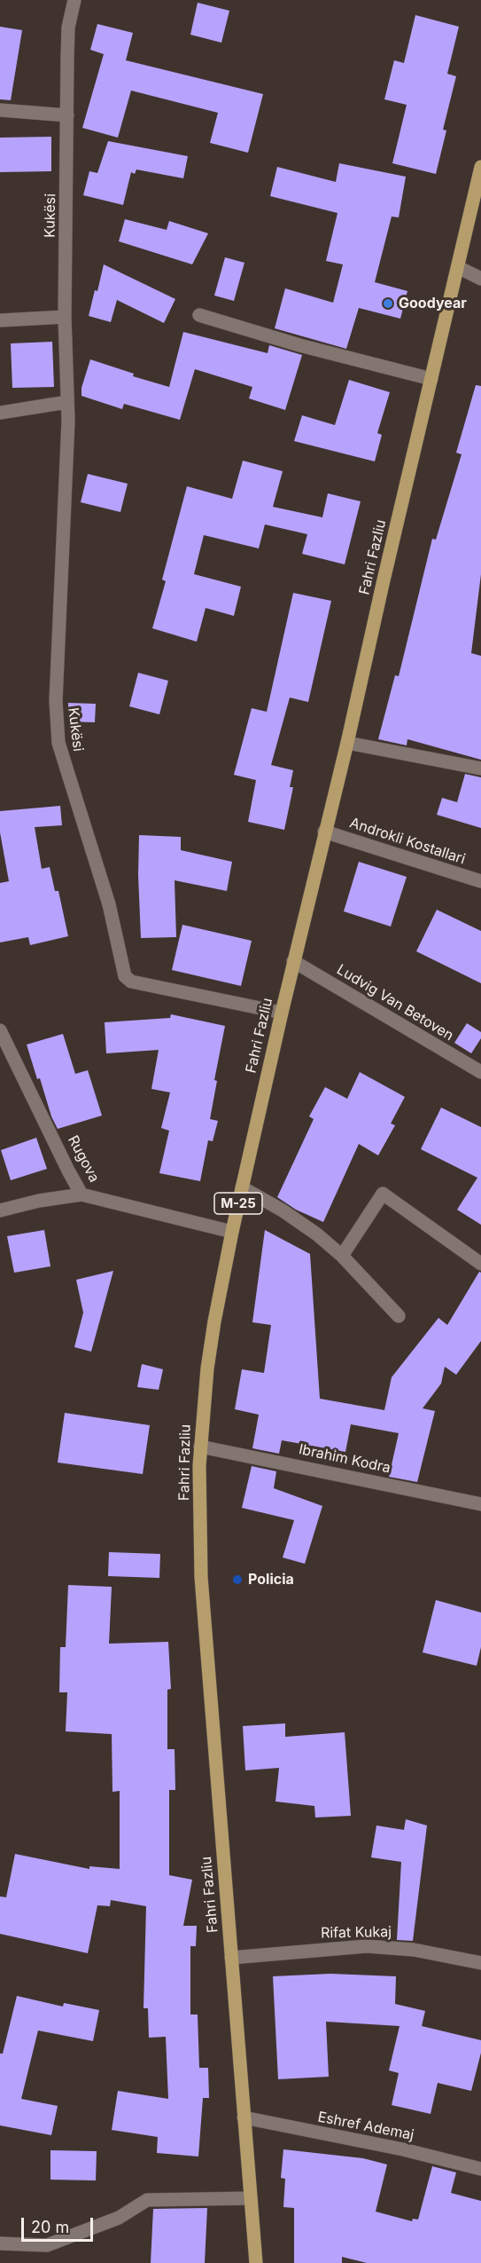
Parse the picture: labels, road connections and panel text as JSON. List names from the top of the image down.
{
  "streets": {
    "main road": ["Fahri Fazliu", "M-25"],
    "street": [
      "Kukësi",
      "Androkli Kostallari",
      "Ludvig Van Betoven",
      "Rugova",
      "Ibrahim Kodra",
      "Rifat Kukaj",
      "Eshref Ademaj"
    ]
  },
  "crossings": [
    ["Kukësi", "Fahri Fazliu"],
    ["Fahri Fazliu", "Androkli Kostallari"],
    ["Fahri Fazliu", "Ludvig Van Betoven"],
    ["Fahri Fazliu", "Rugova"],
    ["Fahri Fazliu", "Ibrahim Kodra"],
    ["Fahri Fazliu", "Rifat Kukaj"],
    ["Fahri Fazliu", "Eshref Ademaj"]
  ],
  "places": ["Goodyear", "Policia"],
  "scale_bar": "20 m"
}
